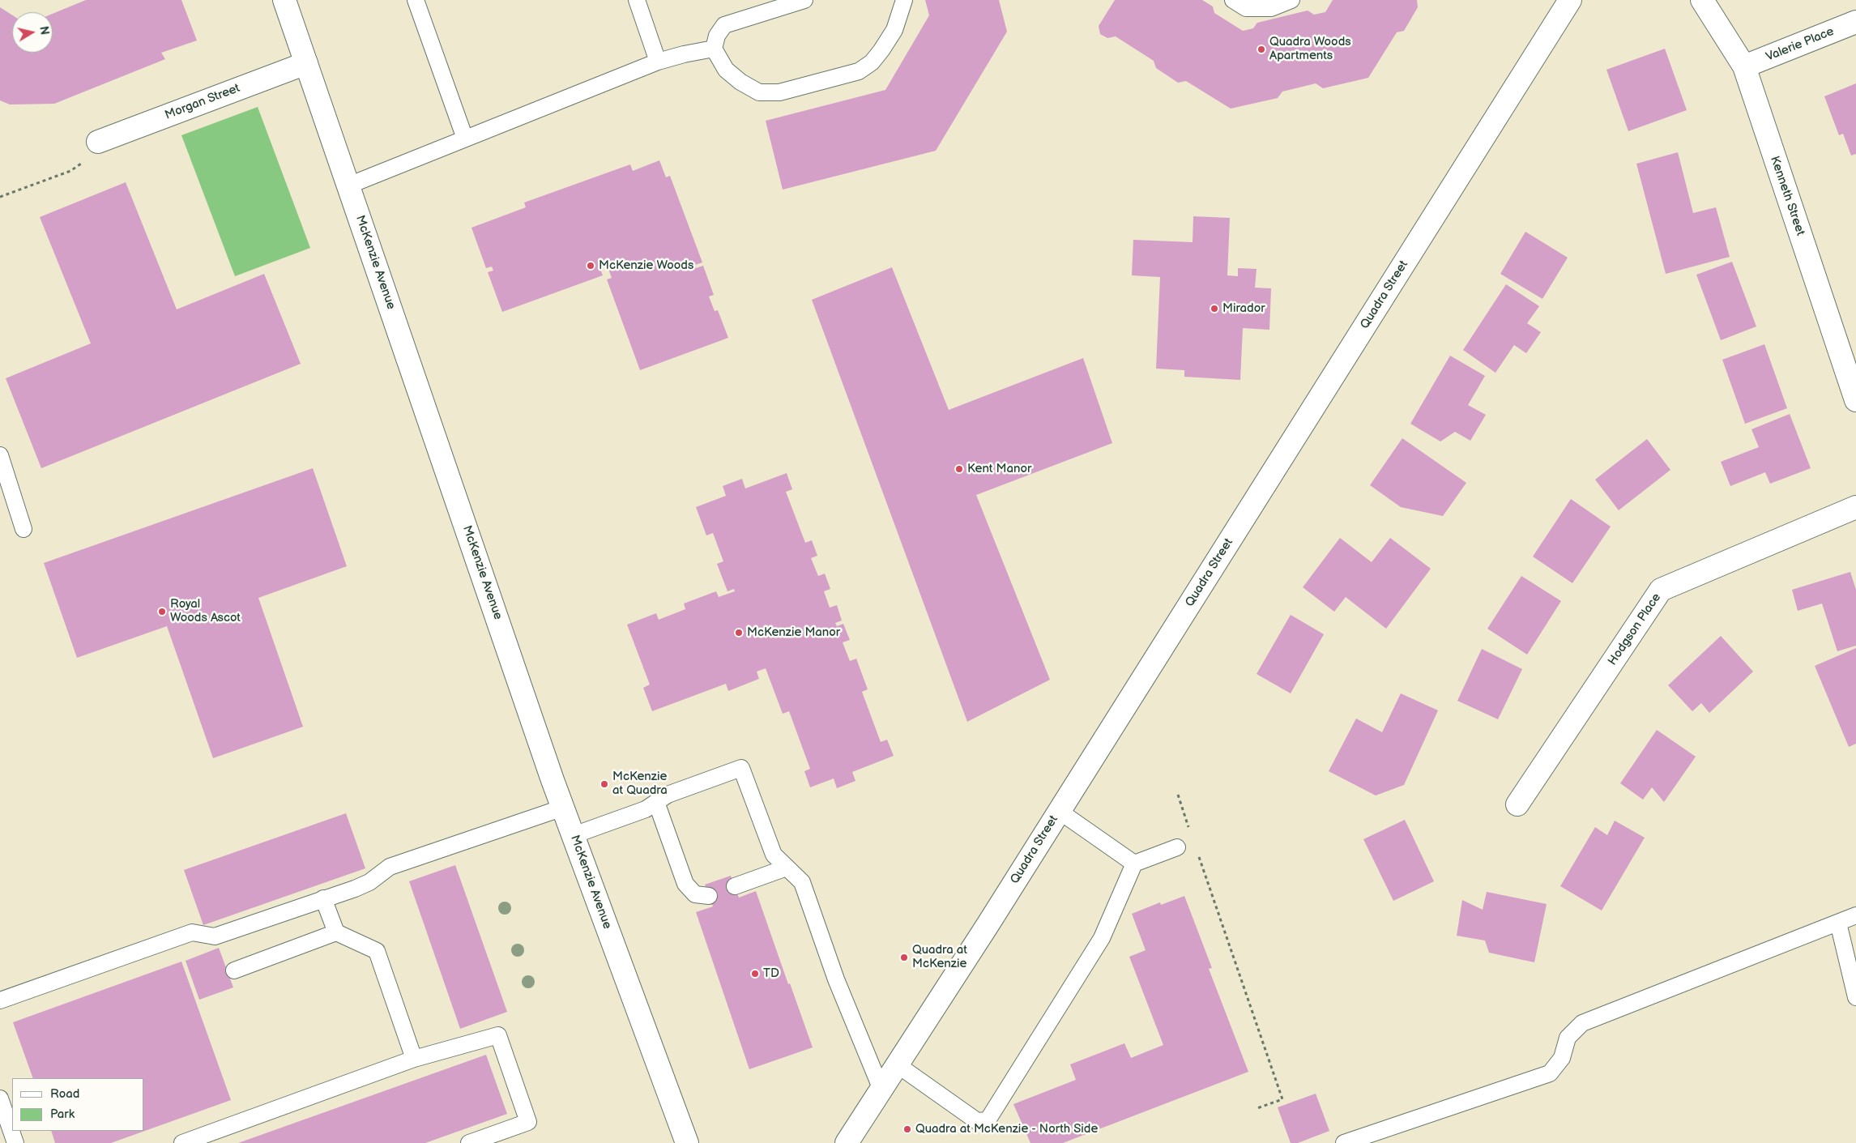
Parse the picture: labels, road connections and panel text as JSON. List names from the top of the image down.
{
  "streets": {
    "main road": [
      "Valerie Place",
      "Morgan Street",
      "Kenneth Street",
      "McKenzie Avenue",
      "Quadra Street",
      "Hodgson Place"
    ]
  },
  "crossings": [
    ["Valerie Place", "Kenneth Street"],
    ["Morgan Street", "McKenzie Avenue"]
  ],
  "places": [
    "Quadra Woods Apartments",
    "McKenzie Woods",
    "Mirador",
    "Kent Manor",
    "Royal Woods Ascot",
    "McKenzie Manor",
    "McKenzie at Quadra",
    "Quadra at McKenzie",
    "TD",
    "Quadra at McKenzie - North Side"
  ],
  "legend": ["Road", "Park"],
  "north": "right"
}
